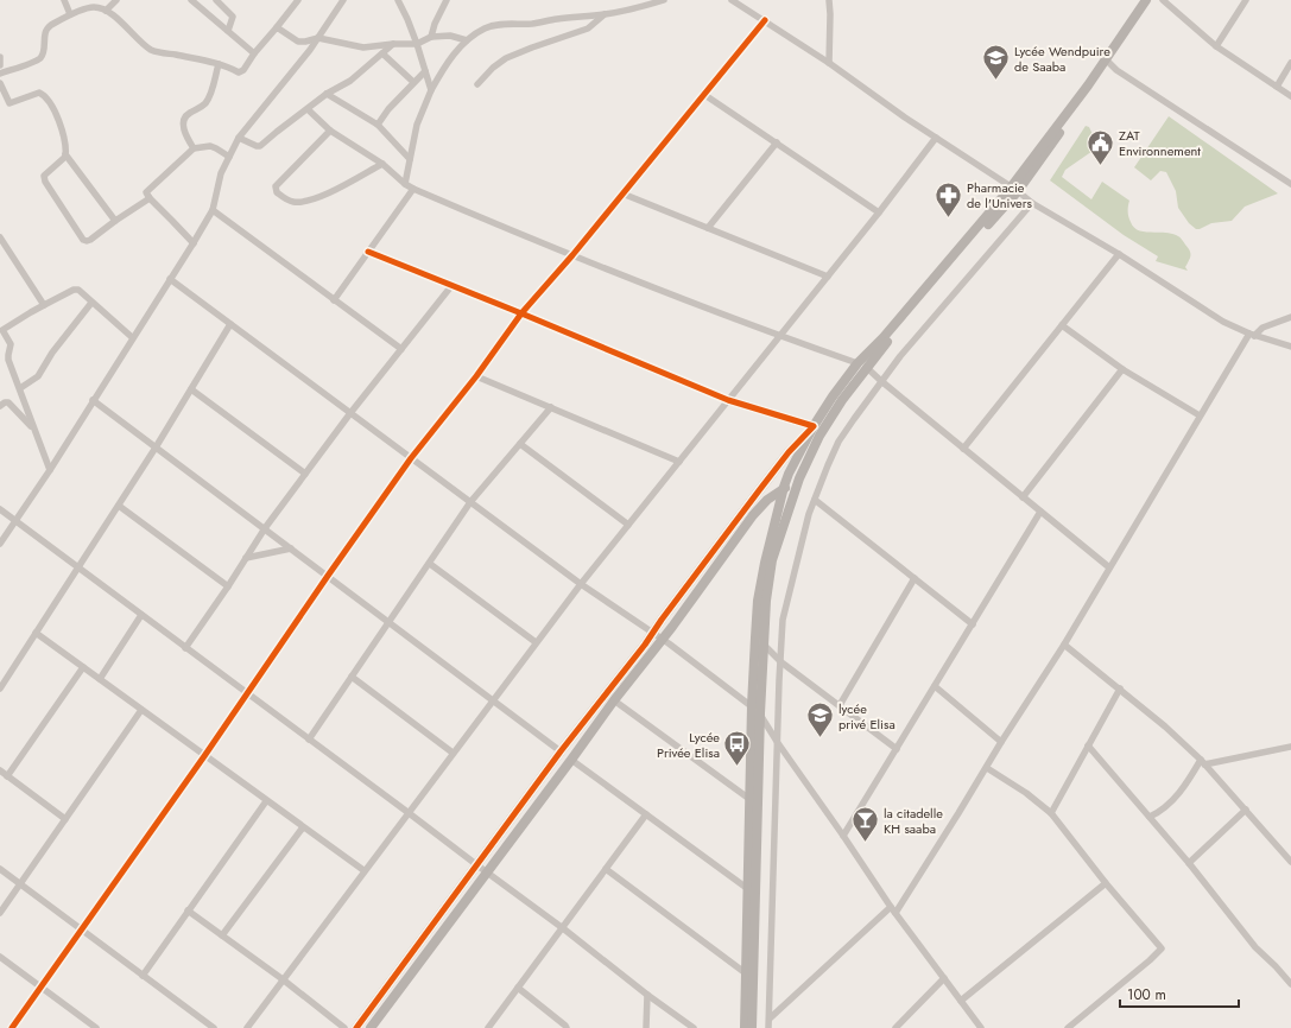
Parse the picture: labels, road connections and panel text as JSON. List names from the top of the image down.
{
  "places": {
    "school or university": ["Lycée Wendpuire de Saaba", "lycée privé Elisa"],
    "public building": ["ZAT Environnement"],
    "pharmacy": ["Pharmacie de l'Univers"],
    "bus stop": ["Lycée Privée Elisa"],
    "bar": ["la citadelle KH saaba"]
  },
  "scale_bar": "100 m"
}
